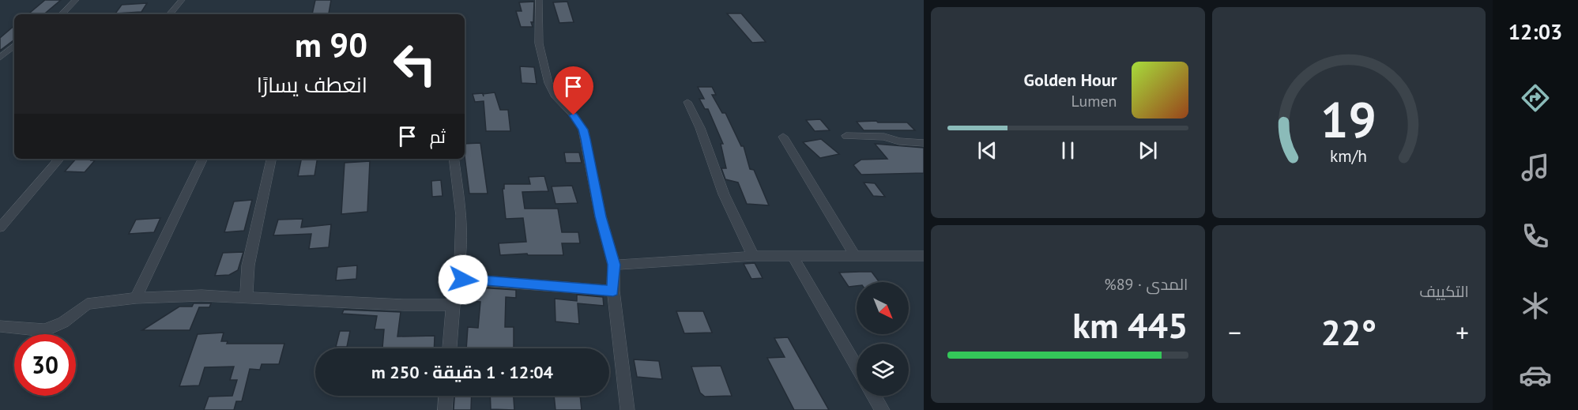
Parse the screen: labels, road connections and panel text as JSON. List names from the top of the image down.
{
  "north": "bottom right",
  "page": {
    "tabs": "12:03",
    "turn": ["90 m", "انعطف يسارًا"],
    "song": ["Golden Hour", "Lumen"],
    "then": "ثم",
    "tile": [
      "التكييف",
      ["المدى · 89%", "445 km"]
    ],
    "heat": ["−", "22°", "+"],
    "limit": "30",
    "trip": "12:04 · 1 دقيقة · 250 m",
    "gauge": ["19", "km/h"]
  }
}
